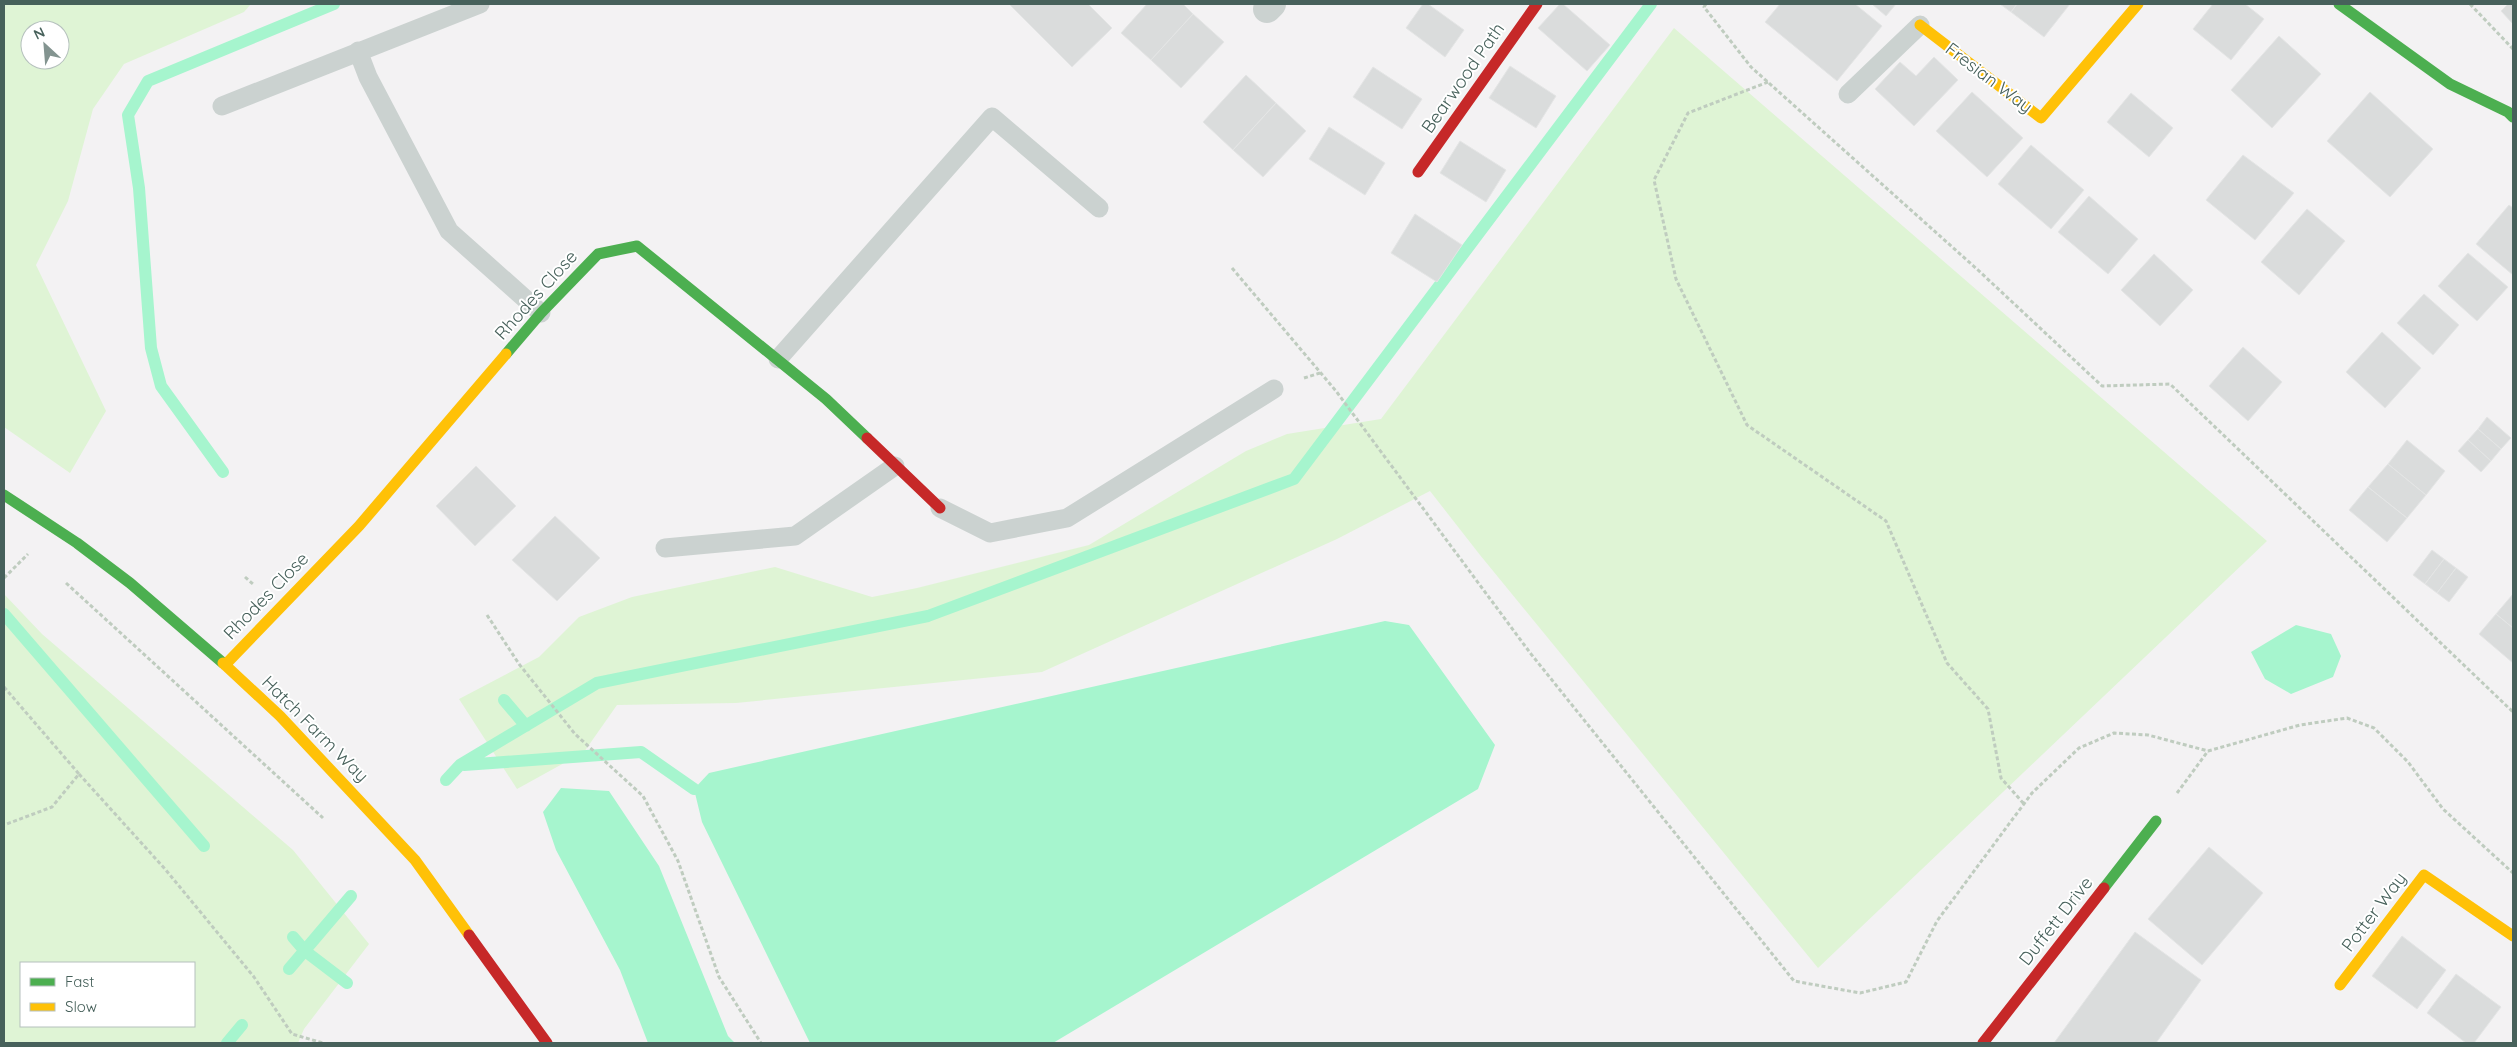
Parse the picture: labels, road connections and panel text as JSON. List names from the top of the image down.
{
  "streets": {
    "street": [
      "Bearwood Path",
      "Fresian Way",
      "Rhodes Close",
      "Hatch Farm Way",
      "Potter Way",
      "Duffett Drive"
    ]
  },
  "crossings": [
    ["Rhodes Close", "Hatch Farm Way"]
  ],
  "legend": ["Fast", "Slow"],
  "north": "top left"
}
